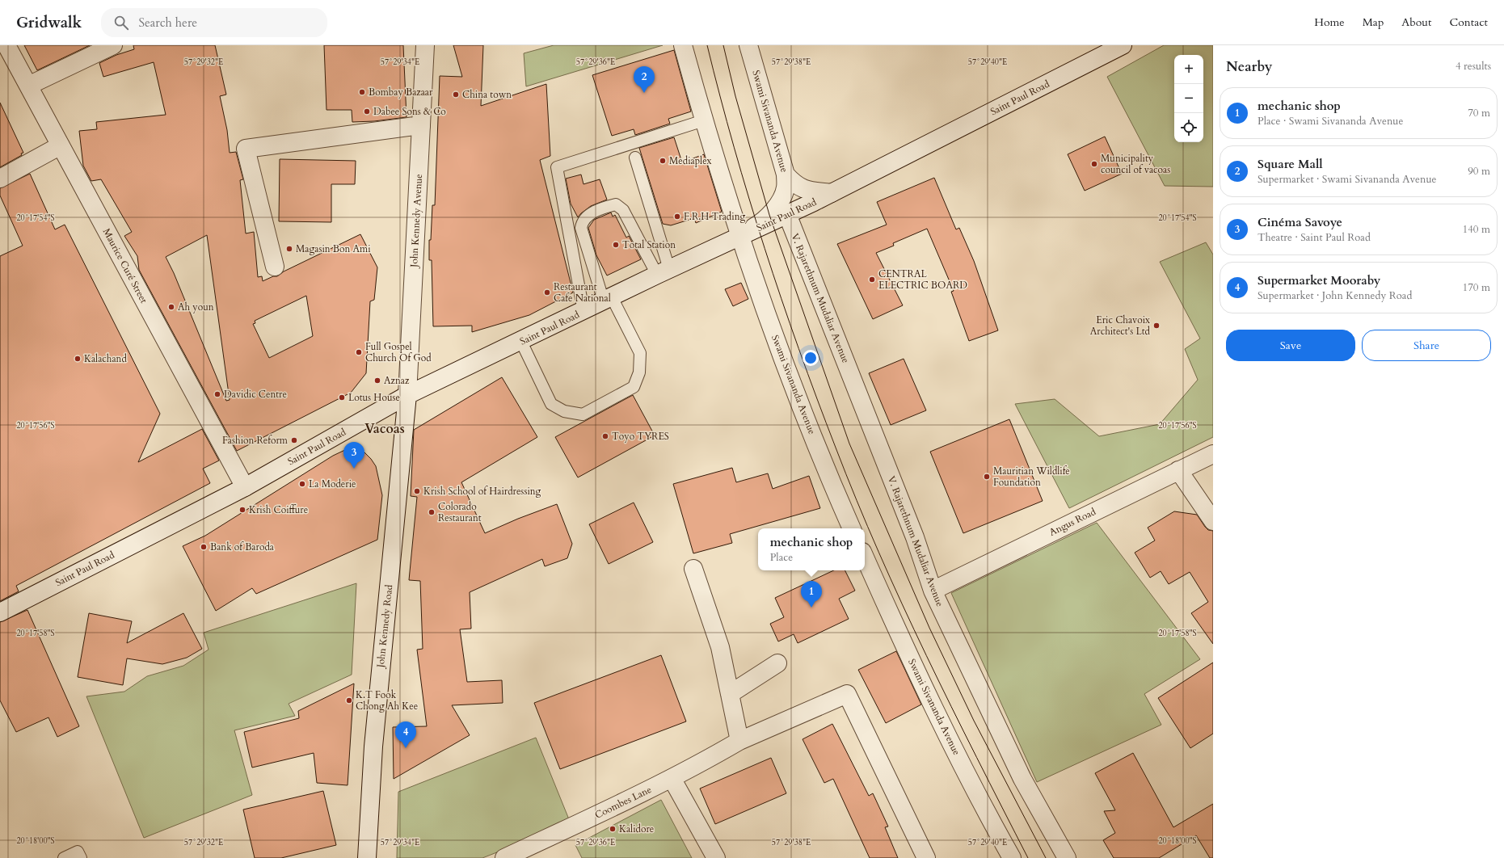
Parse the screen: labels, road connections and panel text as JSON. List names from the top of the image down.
{
  "streets": {
    "street": [
      "Saint Paul Road",
      "Swami Sivananda Avenue",
      "John Kennedy Avenue",
      "Maurice Curé Street",
      "V. Rajarethnum Mudaliar Avenue",
      "Angus Road",
      "John Kennedy Road",
      "Coombes Lane"
    ]
  },
  "crossings": [
    ["Saint Paul Road", "Swami Sivananda Avenue"],
    ["Saint Paul Road", "John Kennedy Avenue"],
    ["Saint Paul Road", "Maurice Curé Street"],
    ["Saint Paul Road", "V. Rajarethnum Mudaliar Avenue"],
    ["Saint Paul Road", "John Kennedy Road"],
    ["John Kennedy Avenue", "John Kennedy Road"],
    ["V. Rajarethnum Mudaliar Avenue", "Angus Road"]
  ],
  "districts": ["Vacoas"],
  "places": [
    "Bombay Bazaar",
    "China town",
    "Dabee Sons & Co",
    "Mediaplex",
    "Municipality council of vacoas",
    "F.R.H Trading",
    "Total Station",
    "Magasin Bon Ami",
    "CENTRAL ELECTRIC BOARD",
    "Restaurant Cafe National",
    "Ah youn",
    "Eric Chavoix Architect's Ltd",
    "Full Gospel Church Of God",
    "Kalachand",
    "Aznaz",
    "Davidic Centre",
    "Lotus House",
    "Toyo TYRES",
    "Fashion Reform",
    "Mauritian Wildlife Foundation",
    "La Moderie",
    "Krish School of Hairdressing",
    "Krish Coiffure",
    "Colorado Restaurant",
    "Bank of Baroda",
    "K.T Fook Chong Ah Kee",
    "Kalidore"
  ],
  "page": {
    "header": "Gridwalk",
    "search": "Search here",
    "nav": [
      "Home",
      "Map",
      "About",
      "Contact"
    ],
    "heading": ["Nearby", "4 results"],
    "map_buttons": ["+", "−"],
    "pins": [
      "2",
      "3",
      "1",
      "4"
    ],
    "list": [
      {
        "mark": "1",
        "name": "mechanic shop",
        "note": "Place · Swami Sivananda Avenue",
        "value": "70 m"
      },
      {
        "mark": "2",
        "name": "Square Mall",
        "note": "Supermarket · Swami Sivananda Avenue",
        "value": "90 m"
      },
      {
        "mark": "3",
        "name": "Cinéma Savoye",
        "note": "Theatre · Saint Paul Road",
        "value": "140 m"
      },
      {
        "mark": "4",
        "name": "Supermarket Mooraby",
        "note": "Supermarket · John Kennedy Road",
        "value": "170 m"
      }
    ],
    "buttons": ["Save", "Share"],
    "popup": ["mechanic shop", "Place"]
  },
  "coordinates": [
    "57°29'32\"E",
    "57°29'34\"E",
    "57°29'36\"E",
    "57°29'38\"E",
    "57°29'40\"E",
    "20°17'54\"S",
    "20°17'56\"S",
    "20°17'58\"S",
    "20°18'00\"S"
  ]
}
